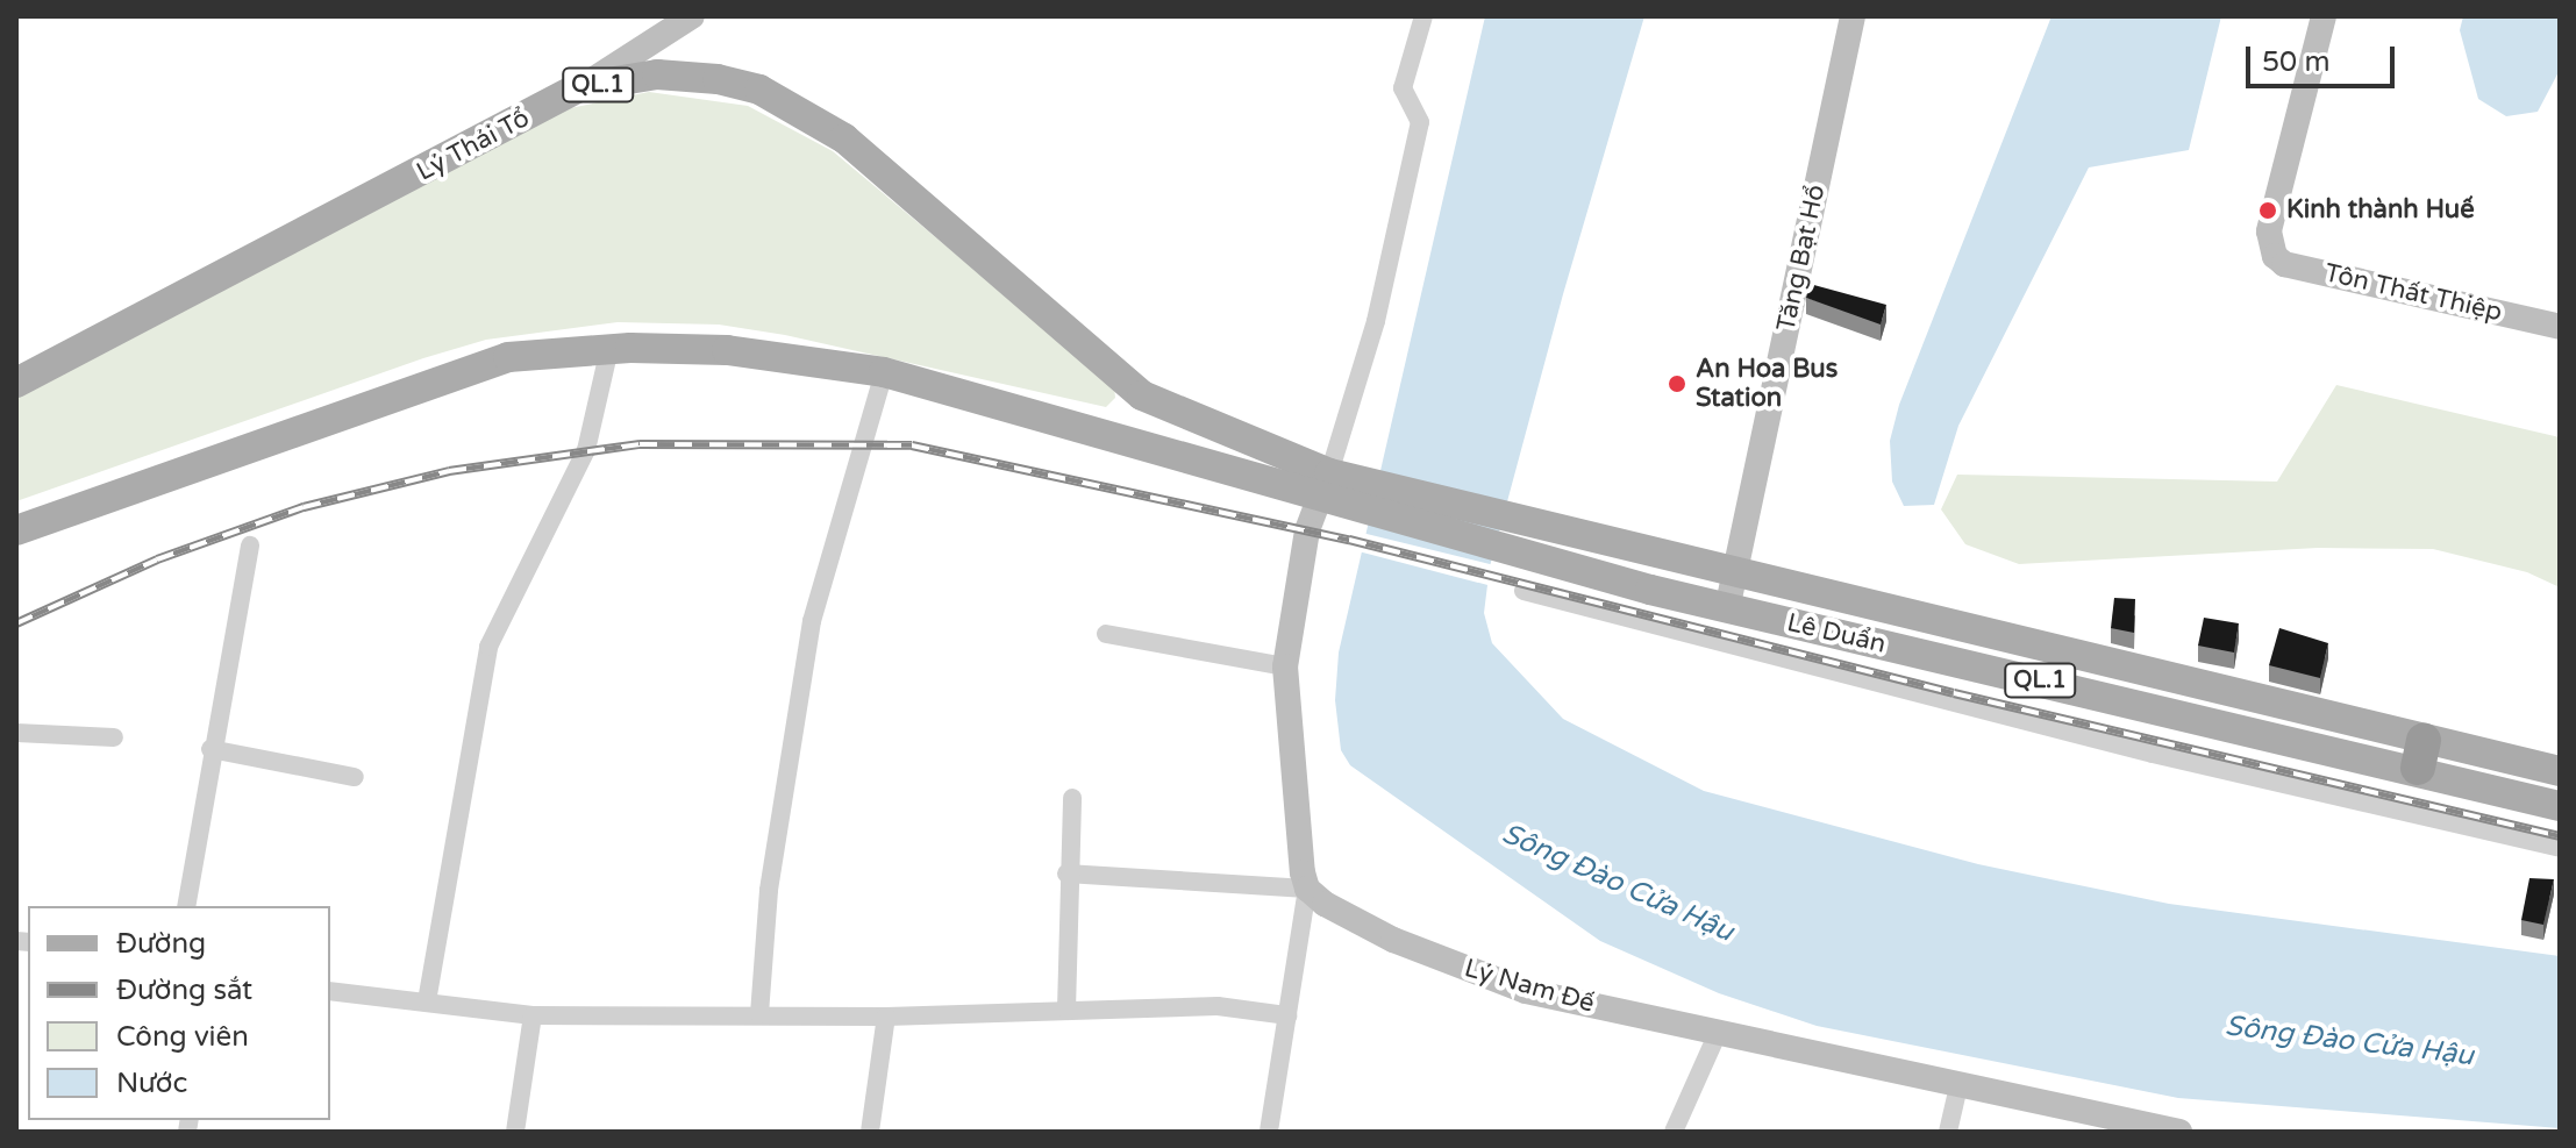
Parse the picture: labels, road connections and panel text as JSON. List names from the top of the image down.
{
  "streets": {
    "main road": ["QL.1", "Lý Thái Tổ", "Lê Duẩn"],
    "street": ["Tăng Bạt Hổ", "Tôn Thất Thiệp", "Lý Nam Đế"]
  },
  "crossings": [
    ["QL.1", "Lê Duẩn"],
    ["Lý Thái Tổ", "Lê Duẩn"],
    ["Tăng Bạt Hổ", "Lê Duẩn"]
  ],
  "water": ["Sông Đào Cửa Hậu"],
  "places": ["Kinh thành Huế", "An Hoa Bus Station"],
  "legend": [
    "Đường",
    "Đường sắt",
    "Công viên",
    "Nước"
  ],
  "scale_bar": "50 m"
}
